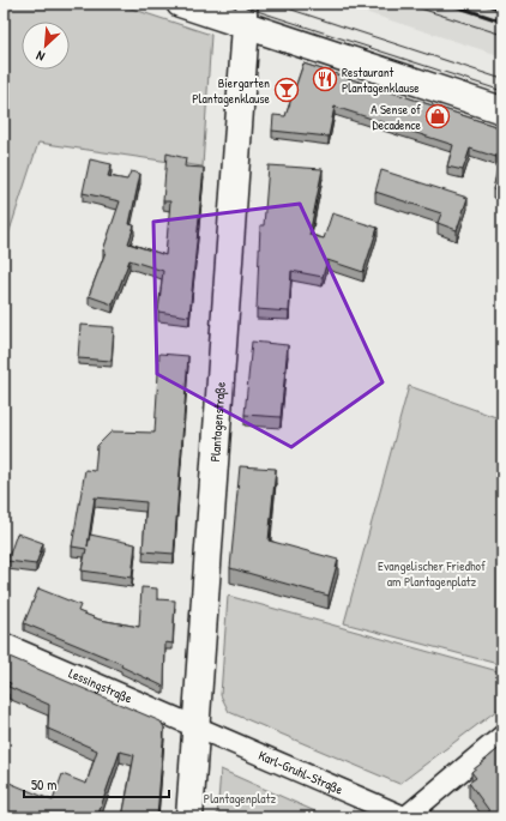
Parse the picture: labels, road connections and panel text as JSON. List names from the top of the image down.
{
  "streets": {
    "street": ["Plantagenstraße", "Lessingstraße", "Karl-Gruhl-Straße"]
  },
  "crossings": [
    ["Plantagenstraße", "Lessingstraße"],
    ["Plantagenstraße", "Karl-Gruhl-Straße"],
    ["Lessingstraße", "Karl-Gruhl-Straße"]
  ],
  "parks": ["Evangelischer Friedhof am Plantagenplatz", "Plantagenplatz"],
  "places": {
    "restaurant": ["Restaurant Plantagenklause"],
    "bar": ["Biergarten Plantagenklause"],
    "shop": ["A Sense of Decadence"]
  },
  "scale_bar": "50 m",
  "north": "bottom left"
}
